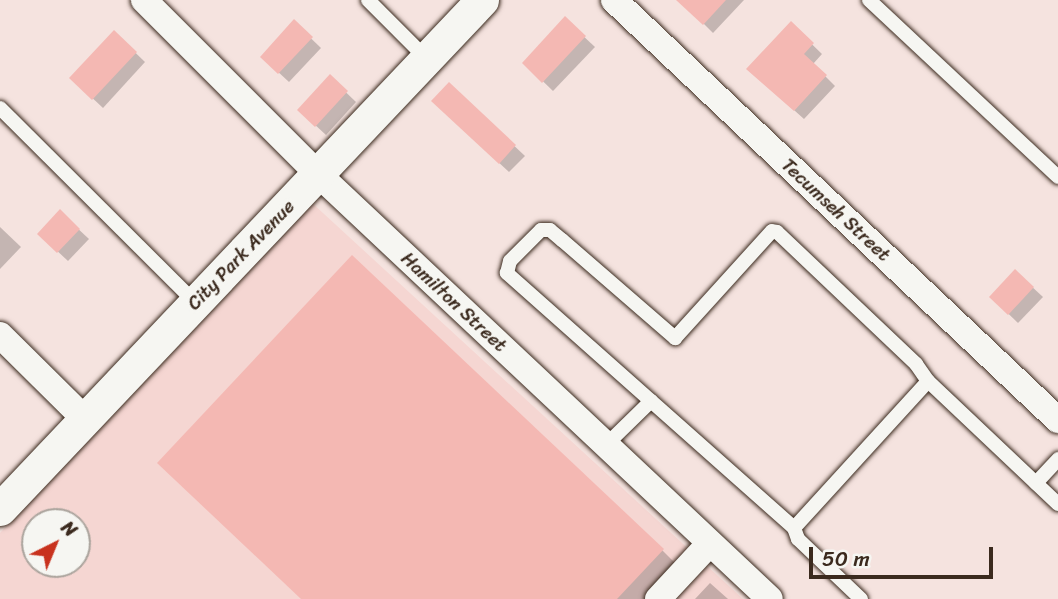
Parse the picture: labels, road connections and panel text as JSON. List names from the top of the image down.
{
  "streets": {
    "street": ["Tecumseh Street", "City Park Avenue", "Hamilton Street"]
  },
  "crossings": [
    ["City Park Avenue", "Hamilton Street"]
  ],
  "scale_bar": "50 m",
  "north": "top right"
}
